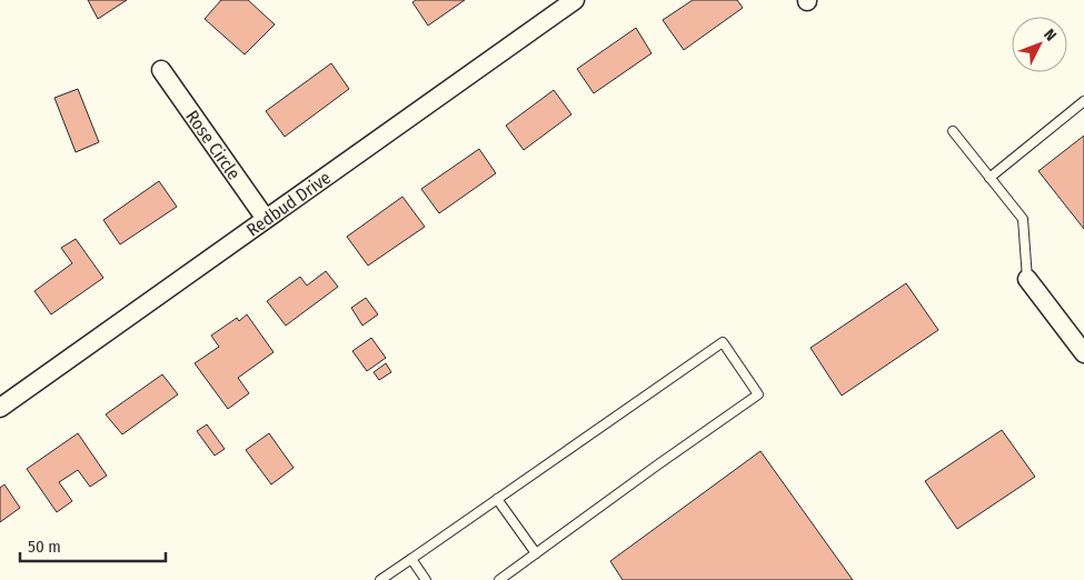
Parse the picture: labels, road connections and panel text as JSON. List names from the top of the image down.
{
  "streets": {
    "street": ["Rose Circle", "Redbud Drive"]
  },
  "crossings": [
    ["Rose Circle", "Redbud Drive"]
  ],
  "scale_bar": "50 m",
  "north": "top right"
}
